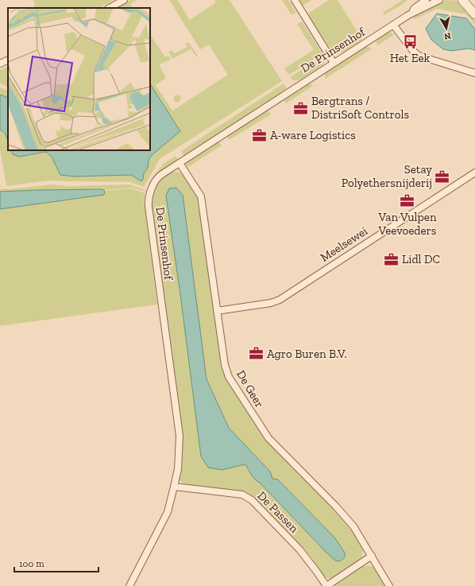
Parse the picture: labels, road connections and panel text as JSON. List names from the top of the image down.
{
  "streets": {
    "street": [
      "De Prinsenhof",
      "Meelsewei",
      "De Geer",
      "De Passen"
    ]
  },
  "crossings": [
    ["De Prinsenhof", "De Geer"],
    ["De Prinsenhof", "De Passen"],
    ["Meelsewei", "De Geer"]
  ],
  "places": {
    "bus stop": ["Het Eek"],
    "office": [
      "Bergtrans / DistriSoft Controls",
      "A-ware Logistics",
      "Setay Polyethersnijderij",
      "Van Vulpen Veevoeders",
      "Lidl DC",
      "Agro Buren B.V."
    ]
  },
  "scale_bar": "100 m",
  "north": "bottom"
}
